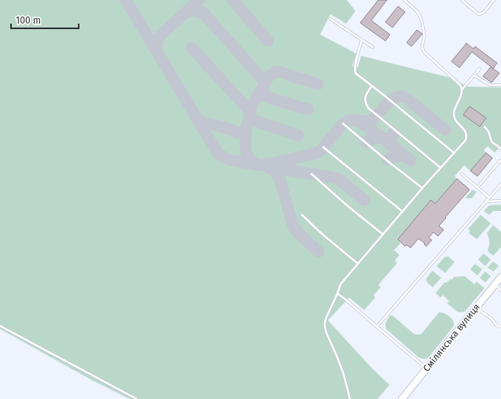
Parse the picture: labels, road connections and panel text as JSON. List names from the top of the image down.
{
  "streets": {
    "main road": ["Смілянська вулиця"]
  },
  "scale_bar": "100 m"
}
